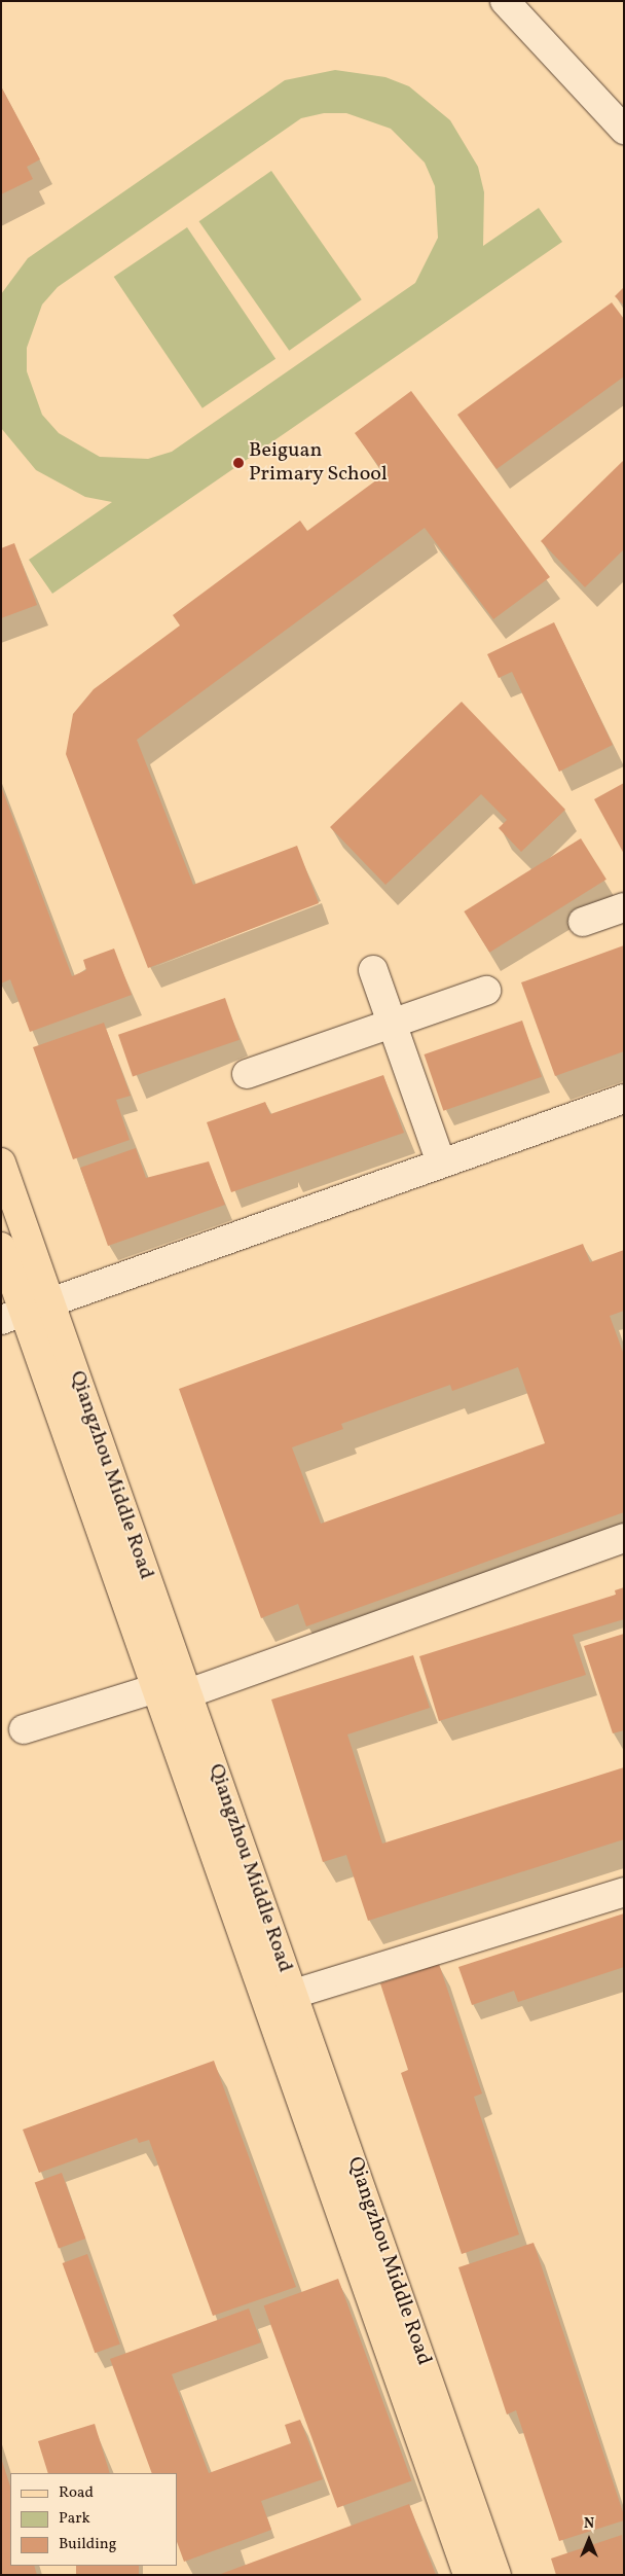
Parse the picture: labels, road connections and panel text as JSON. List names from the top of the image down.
{
  "streets": {
    "main road": ["Qiangzhou Middle Road"]
  },
  "places": ["Beiguan Primary School"],
  "legend": ["Road", "Park", "Building"],
  "north": "top"
}
